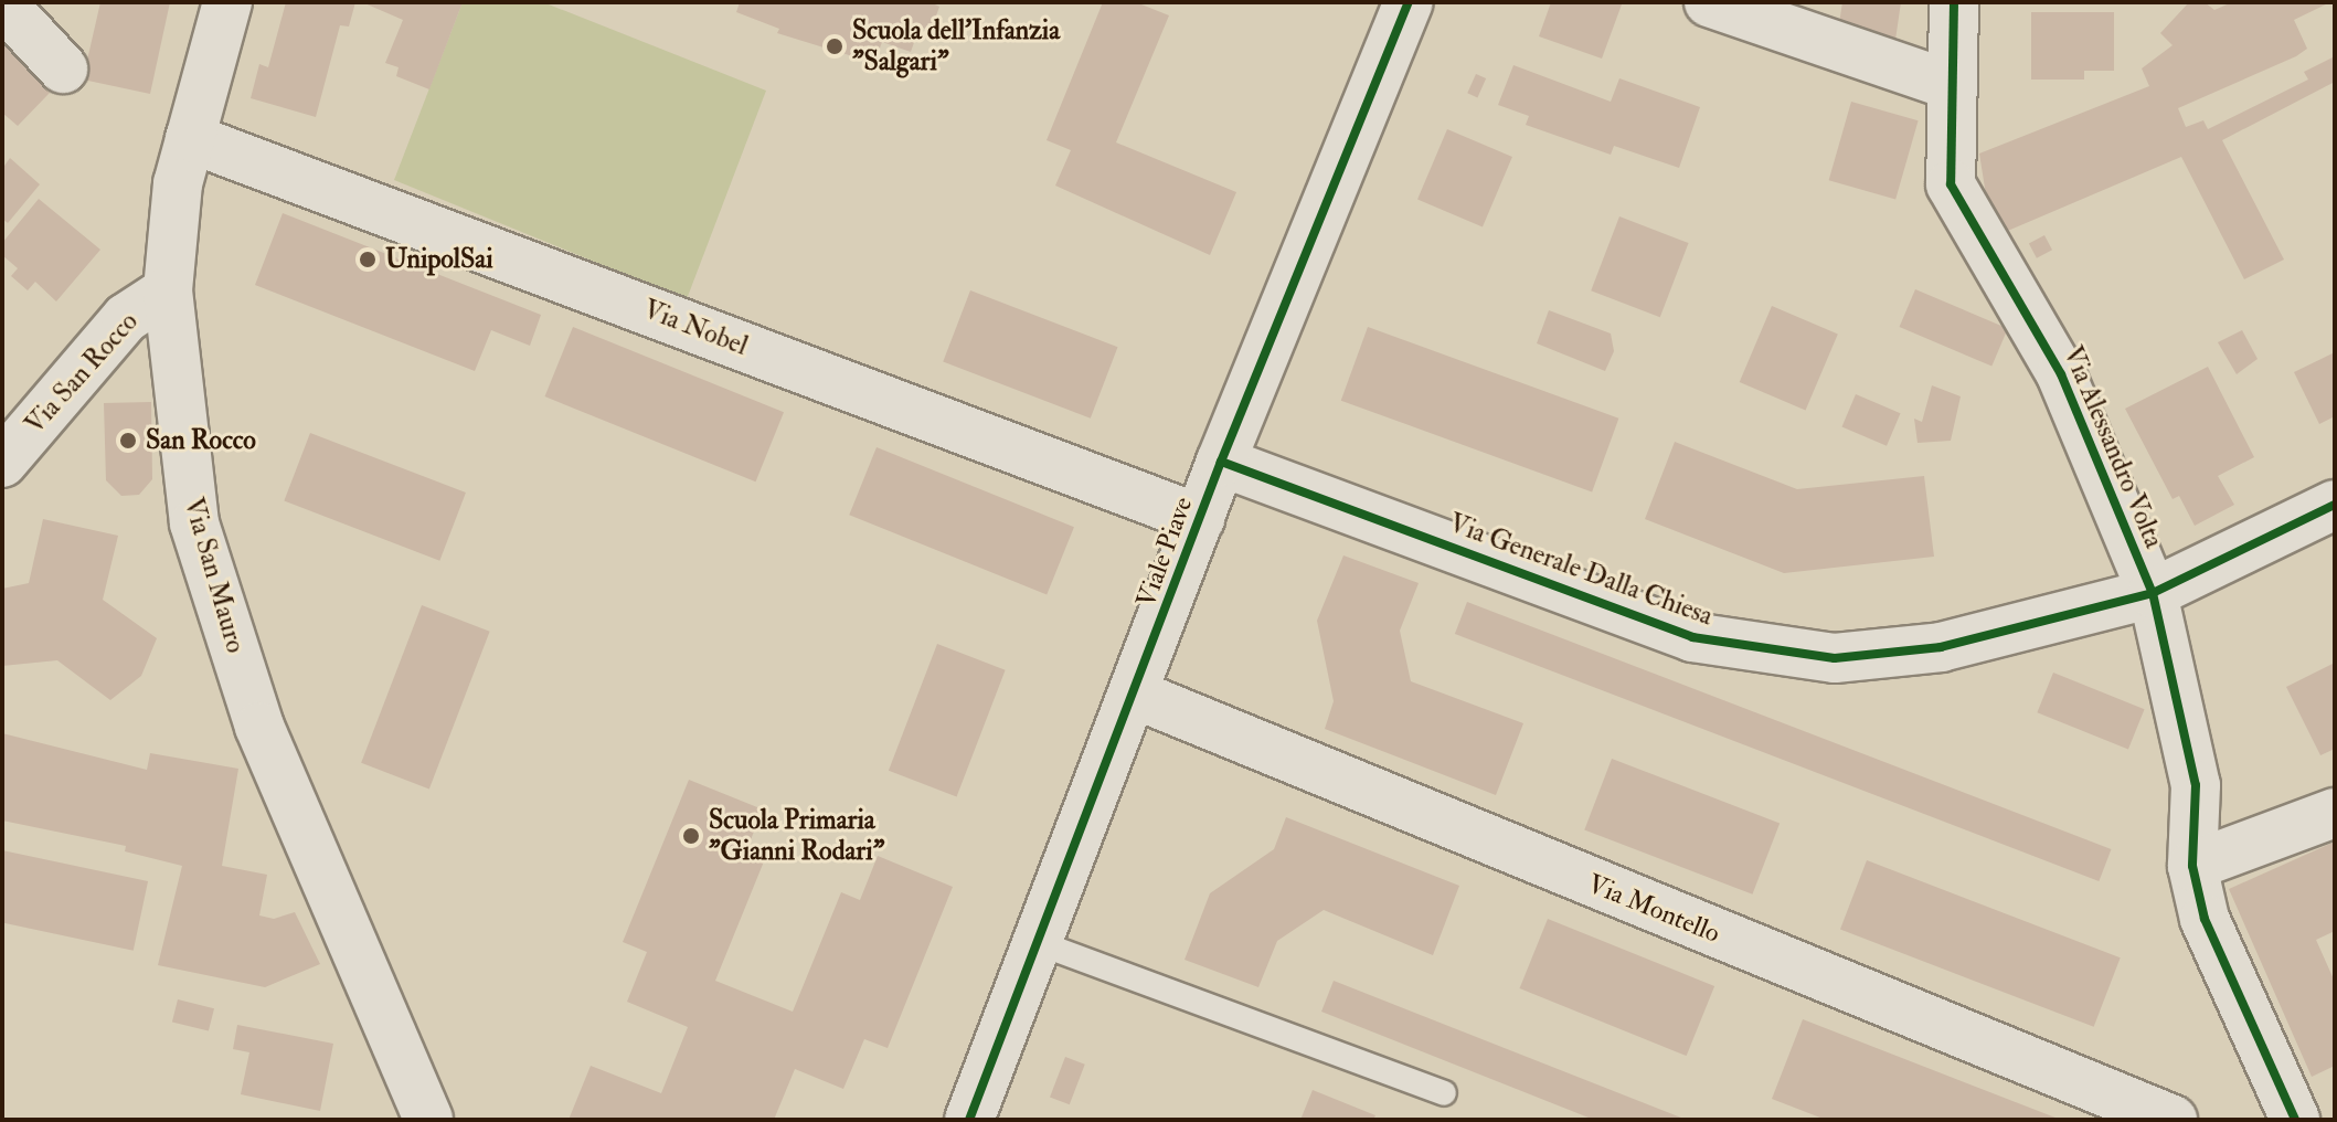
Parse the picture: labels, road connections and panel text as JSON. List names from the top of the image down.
{
  "streets": {
    "street": [
      "Via Nobel",
      "Via San Rocco",
      "Via Alessandro Volta",
      "Viale Piave",
      "Via Generale Dalla Chiesa",
      "Via San Mauro",
      "Via Montello"
    ]
  },
  "crossings": [
    ["Via Nobel", "Viale Piave"],
    ["Via Nobel", "Via San Mauro"],
    ["Via San Rocco", "Via San Mauro"],
    ["Via Alessandro Volta", "Via Generale Dalla Chiesa"],
    ["Viale Piave", "Via Generale Dalla Chiesa"],
    ["Viale Piave", "Via Montello"]
  ],
  "places": [
    "Scuola dell'Infanzia \"Salgari\"",
    "UnipolSai",
    "San Rocco",
    "Scuola Primaria \"Gianni Rodari\""
  ]
}
